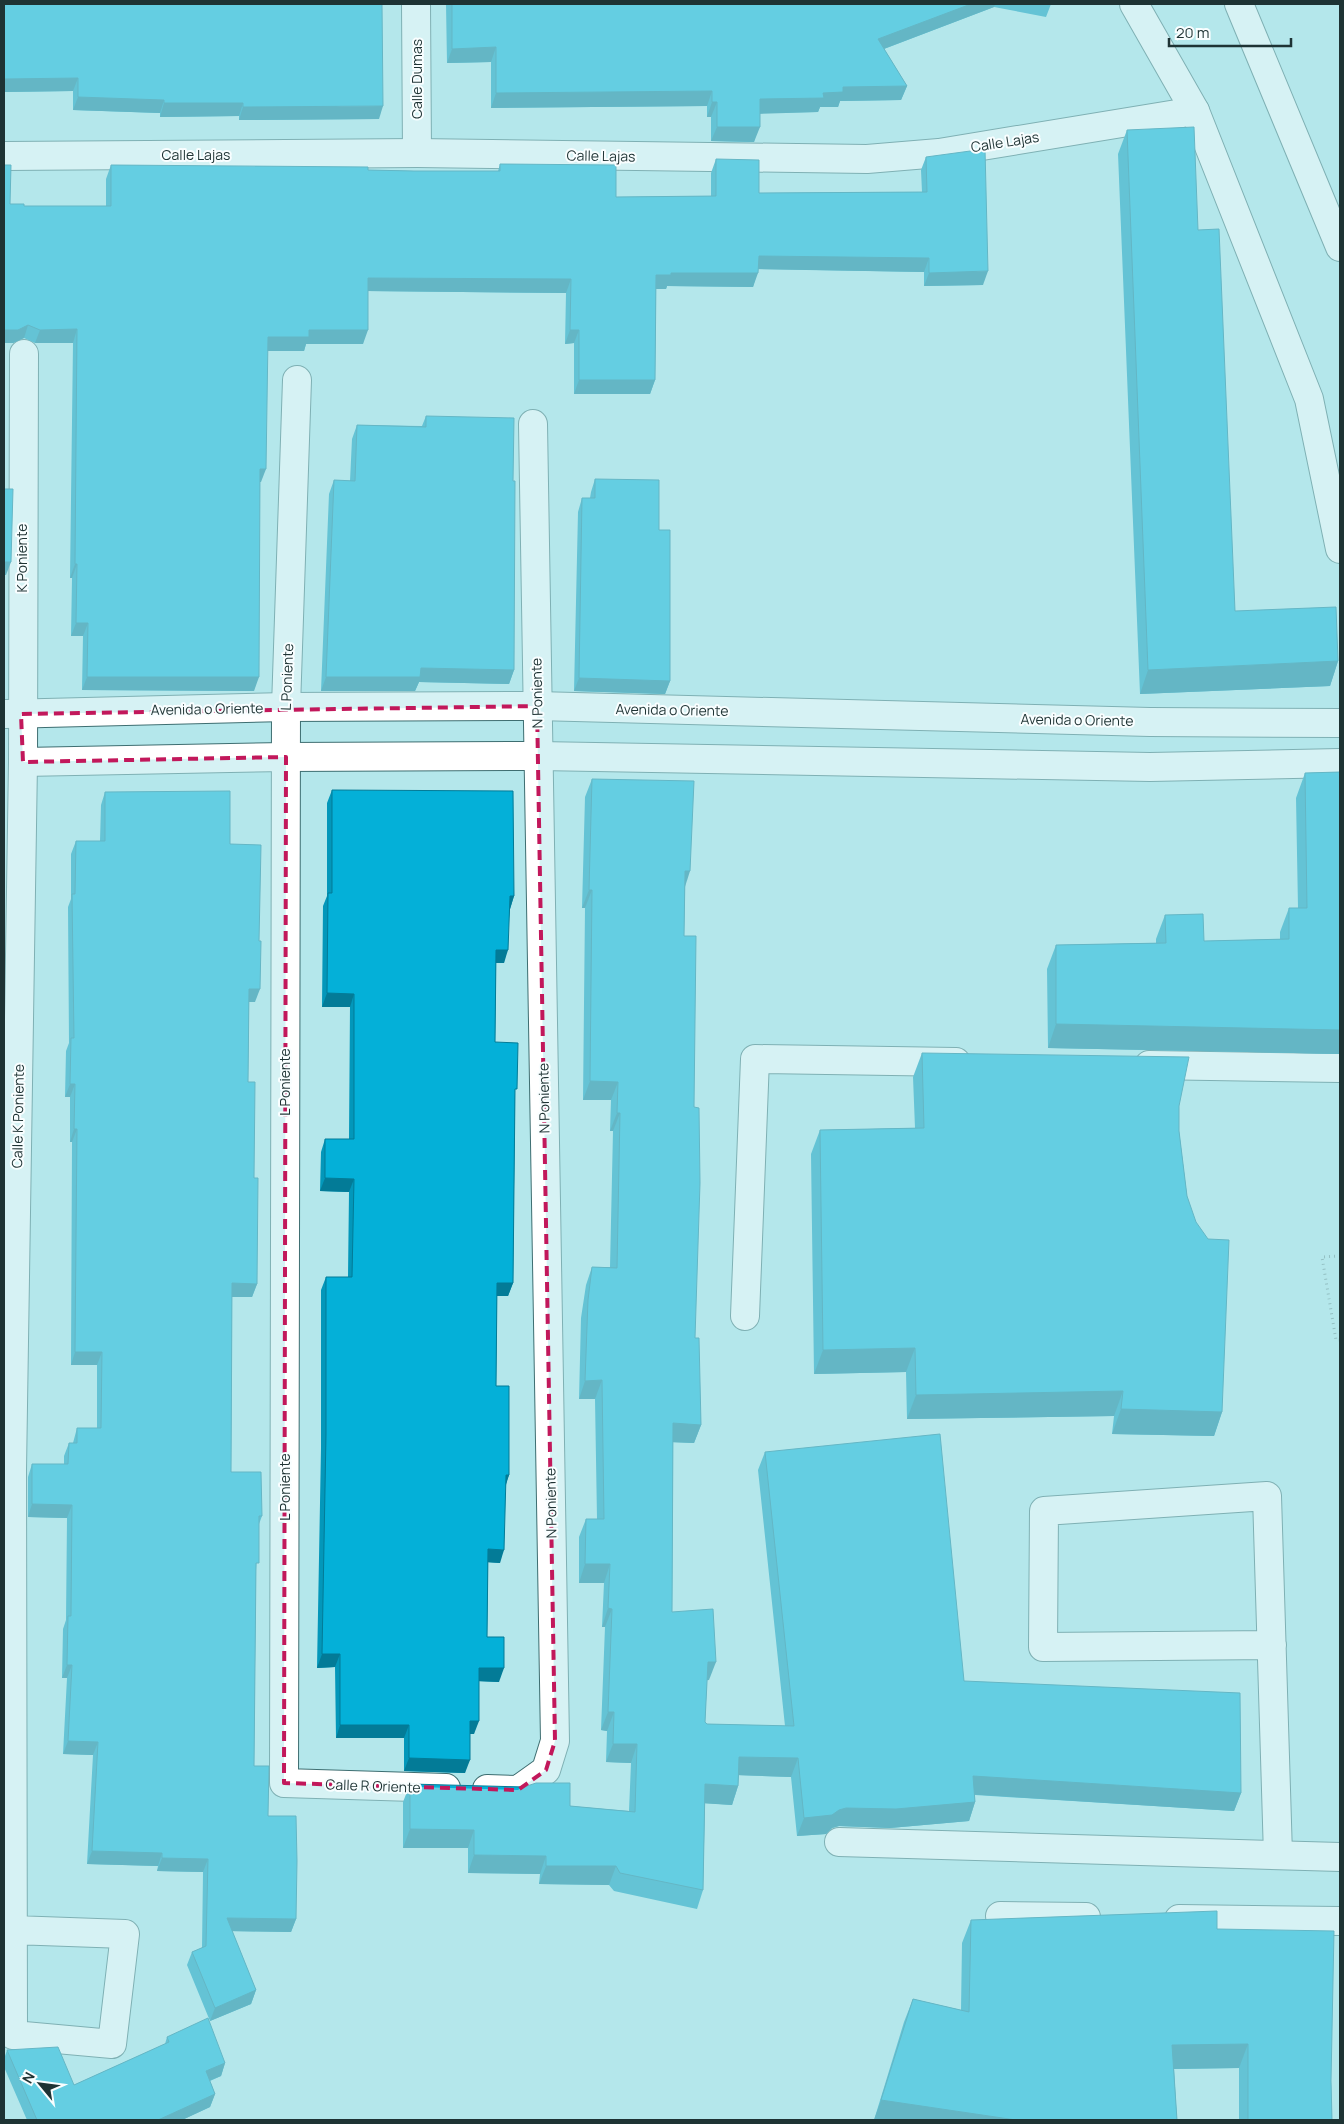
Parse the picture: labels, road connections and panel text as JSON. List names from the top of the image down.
{
  "streets": {
    "street": [
      "Calle Dumas",
      "Calle Lajas",
      "K Poniente",
      "L Poniente",
      "N Poniente",
      "Avenida o Oriente",
      "Calle K Poniente",
      "Calle R Oriente"
    ]
  },
  "crossings": [
    ["Calle Dumas", "Calle Lajas"],
    ["K Poniente", "Avenida o Oriente"],
    ["K Poniente", "Calle K Poniente"],
    ["L Poniente", "Avenida o Oriente"],
    ["L Poniente", "Calle R Oriente"],
    ["N Poniente", "Avenida o Oriente"],
    ["N Poniente", "Calle R Oriente"]
  ],
  "scale_bar": "20 m",
  "north": "top left"
}
